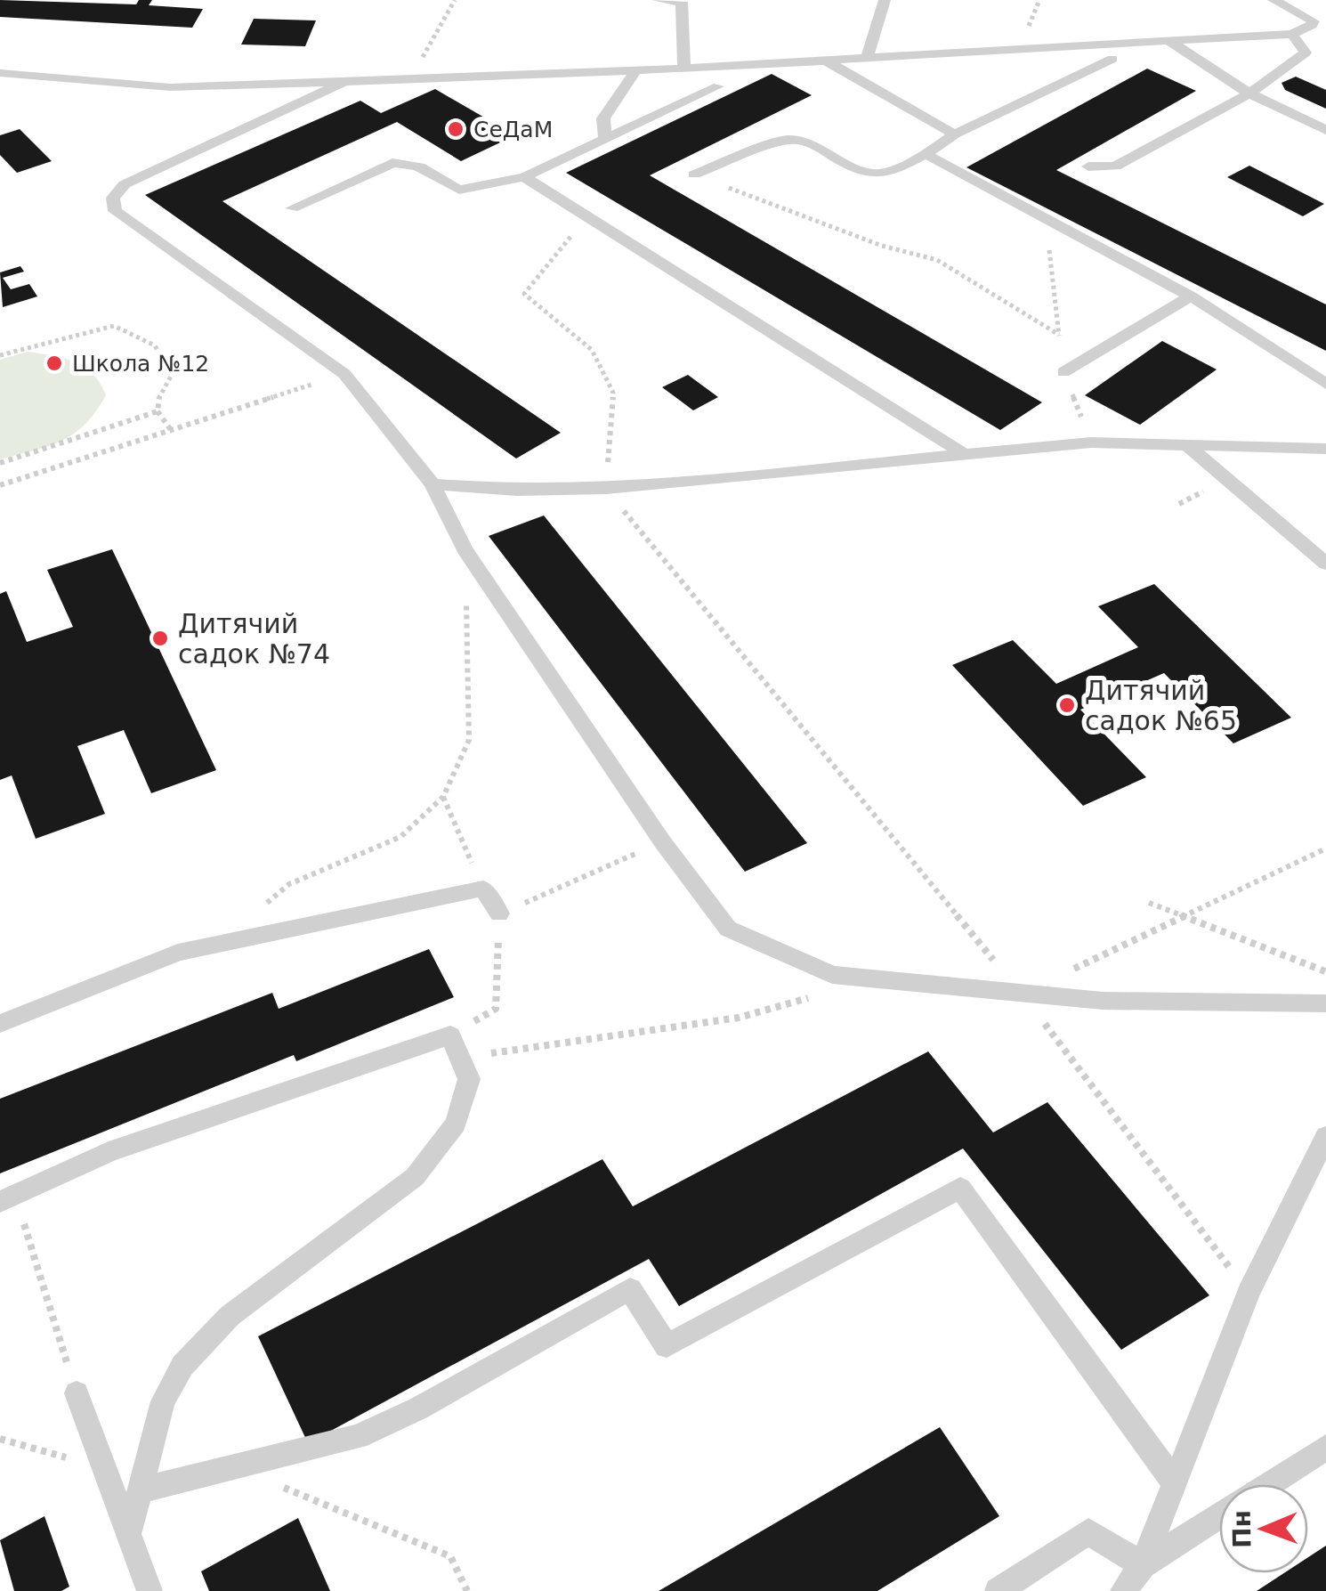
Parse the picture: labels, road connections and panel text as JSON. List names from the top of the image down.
{
  "places": [
    "СеДаМ",
    "Школа №12",
    "Дитячий садок №74",
    "Дитячий садок №65"
  ],
  "north": "left"
}
